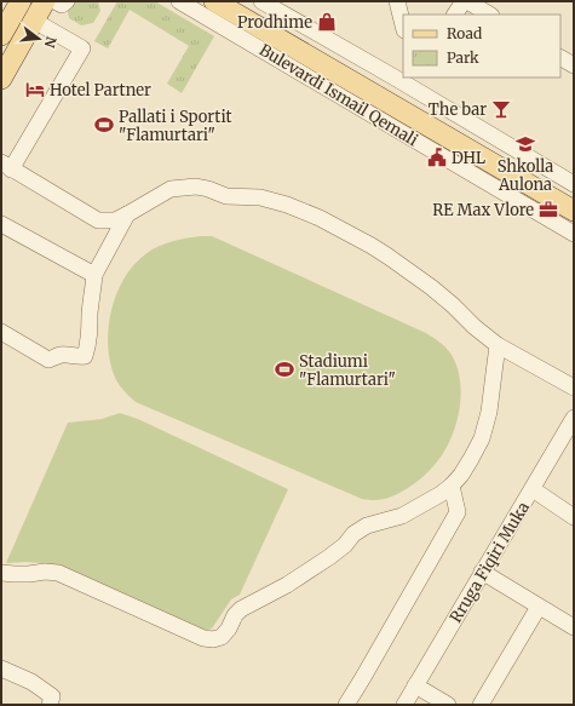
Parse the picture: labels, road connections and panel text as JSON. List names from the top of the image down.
{
  "streets": {
    "main road": ["Bulevardi Ismail Qemali"],
    "street": ["Rruga Fiqiri Muka"]
  },
  "places": {
    "shop": ["Prodhime"],
    "hotel": ["Hotel Partner"],
    "bar": ["The bar"],
    "sports": ["Pallati i Sportit \"Flamurtari\"", "Stadiumi \"Flamurtari\""],
    "school or university": ["Shkolla Aulona"],
    "public building": ["DHL"],
    "office": ["RE Max Vlore"]
  },
  "legend": ["Road", "Park"],
  "north": "right"
}
